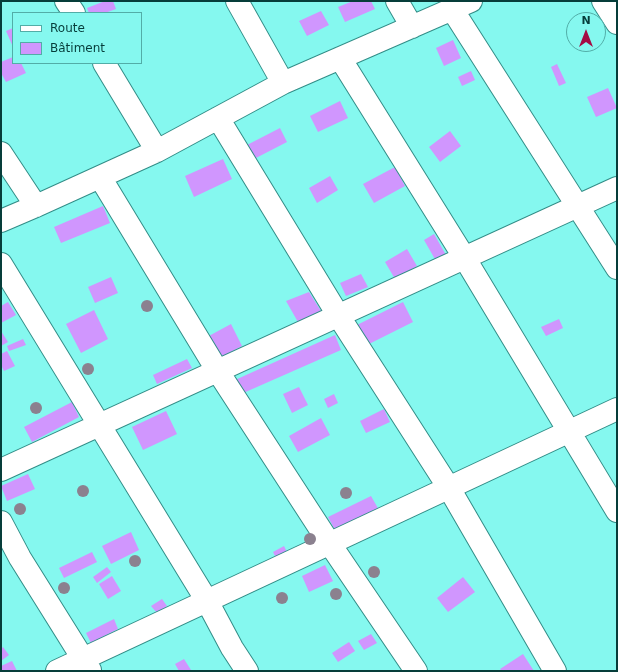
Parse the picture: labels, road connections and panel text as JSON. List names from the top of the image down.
{
  "legend": ["Route", "Bâtiment"],
  "north": "top"
}
